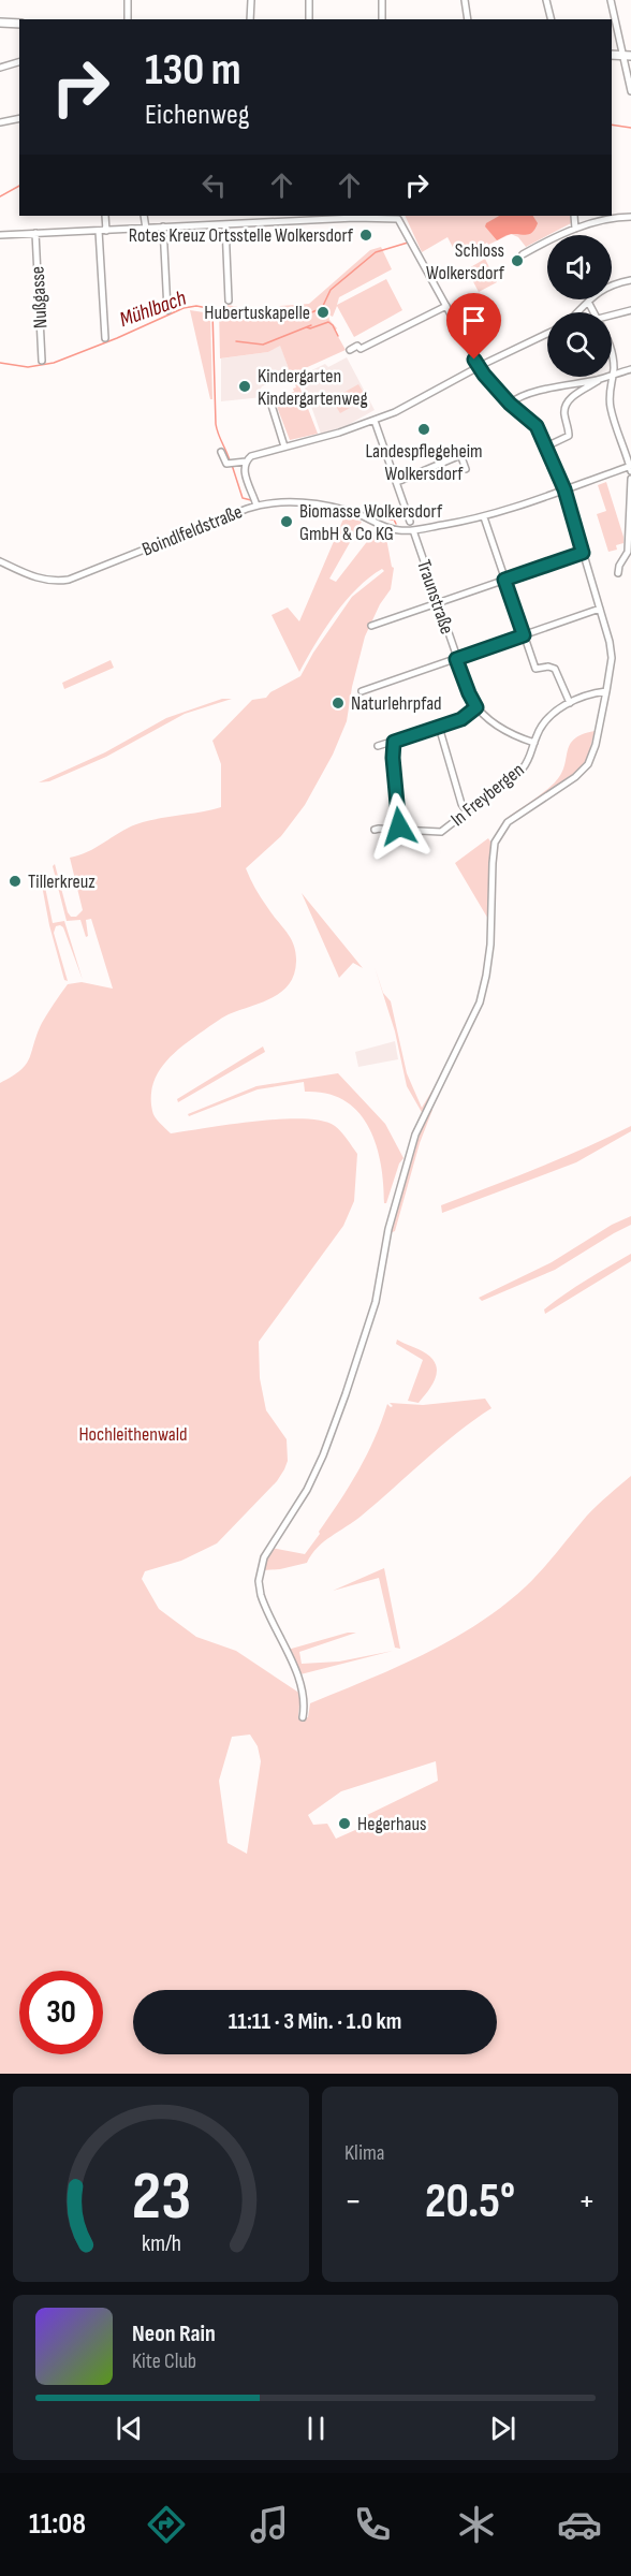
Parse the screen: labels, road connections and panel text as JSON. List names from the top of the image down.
{
  "streets": {
    "street": [
      "Nußgasse",
      "Boindlfeldstraße",
      "Traunstraße",
      "In Freybergen"
    ]
  },
  "crossings": [
    ["Boindlfeldstraße", "Traunstraße"],
    ["Traunstraße", "In Freybergen"]
  ],
  "water": ["Mühlbach"],
  "parks": ["Hochleithenwald"],
  "places": [
    "Rotes Kreuz Ortsstelle Wolkersdorf",
    "Schloss Wolkersdorf",
    "Hubertuskapelle",
    "Kindergarten Kindergartenweg",
    "Landespflegeheim Wolkersdorf",
    "Biomasse Wolkersdorf GmbH & Co KG",
    "Naturlehrpfad",
    "Tillerkreuz",
    "Hegerhaus"
  ],
  "page": {
    "turn": ["130 m", "Eichenweg"],
    "limit": "30",
    "trip": "11:11 · 3 Min. · 1.0 km",
    "tile": "Klima",
    "heat": ["−", "20.5°", "+"],
    "song": ["Neon Rain", "Kite Club"],
    "tabs": "11:08",
    "gauge": ["23", "km/h"]
  }
}
